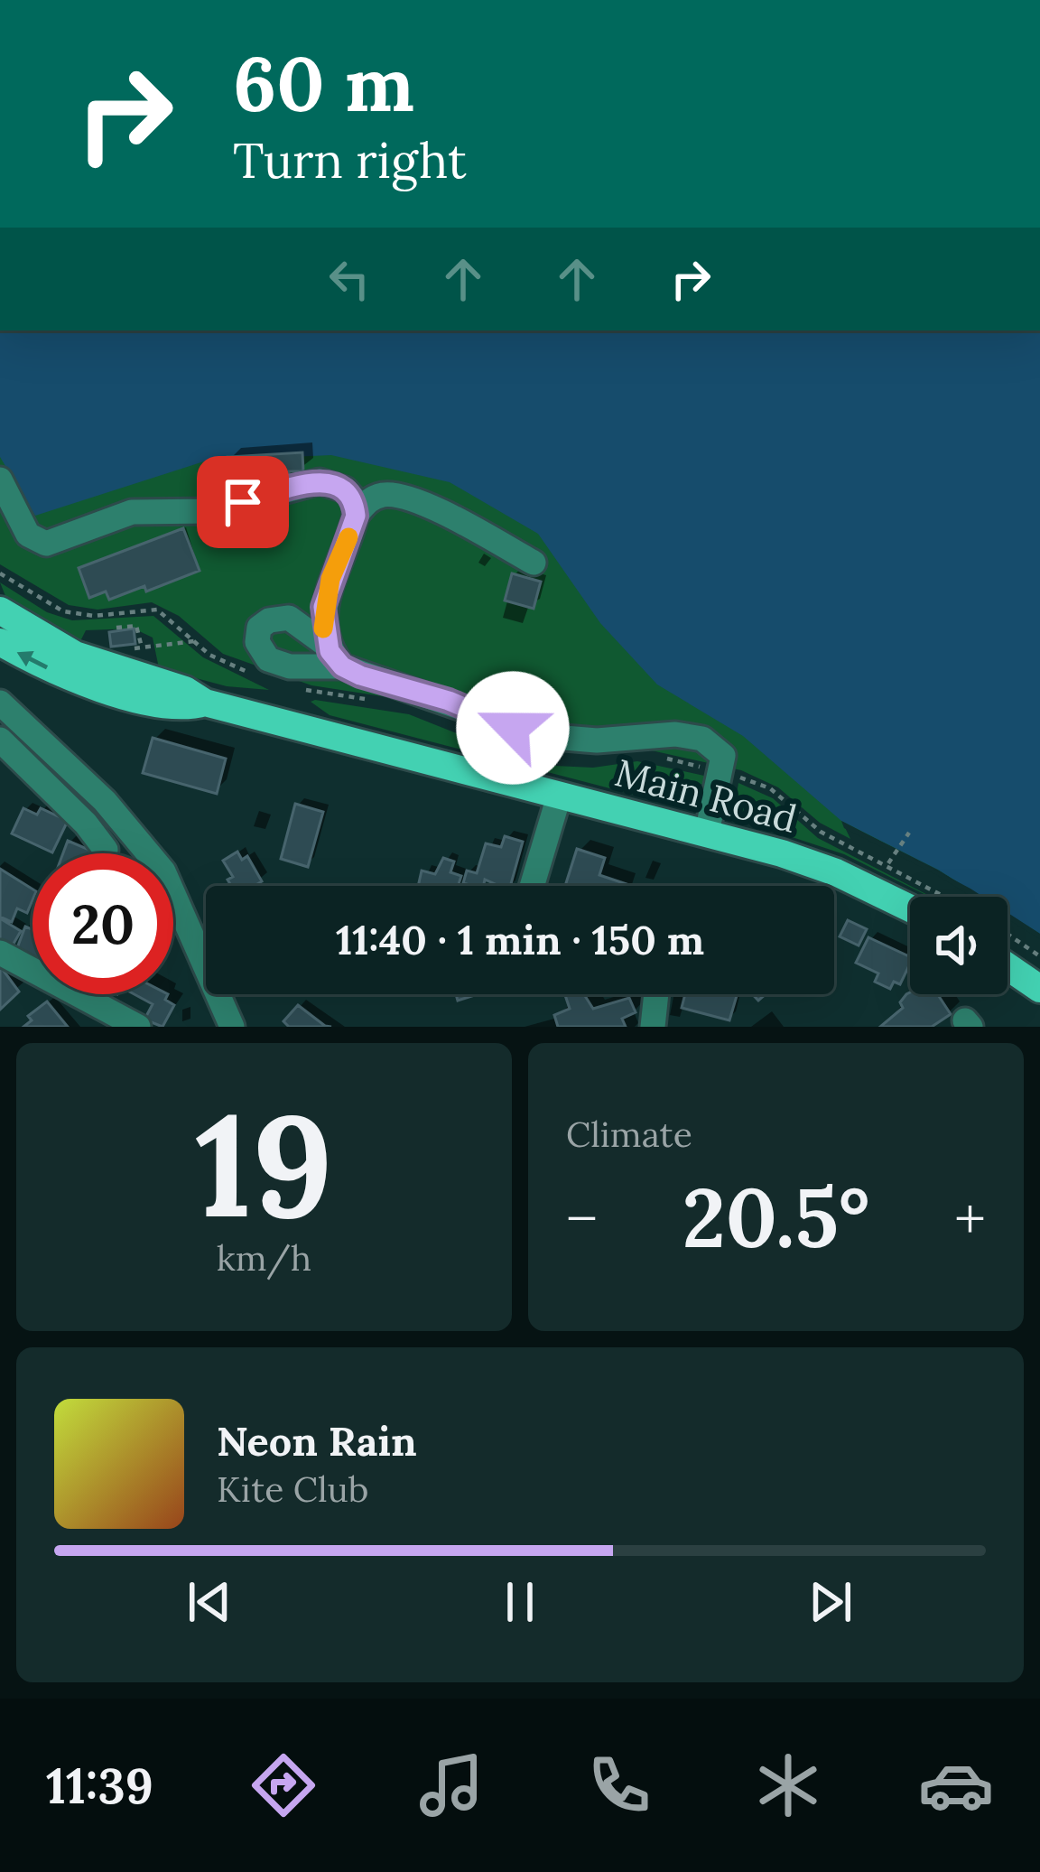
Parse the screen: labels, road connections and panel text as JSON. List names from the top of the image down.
{
  "streets": {
    "main road": ["Main Road"]
  },
  "page": {
    "turn": ["60 m", "Turn right"],
    "limit": "20",
    "trip": "11:40 · 1 min · 150 m",
    "tile": [
      ["19", "km/h"],
      "Climate"
    ],
    "heat": ["−", "20.5°", "+"],
    "song": ["Neon Rain", "Kite Club"],
    "tabs": "11:39"
  }
}
